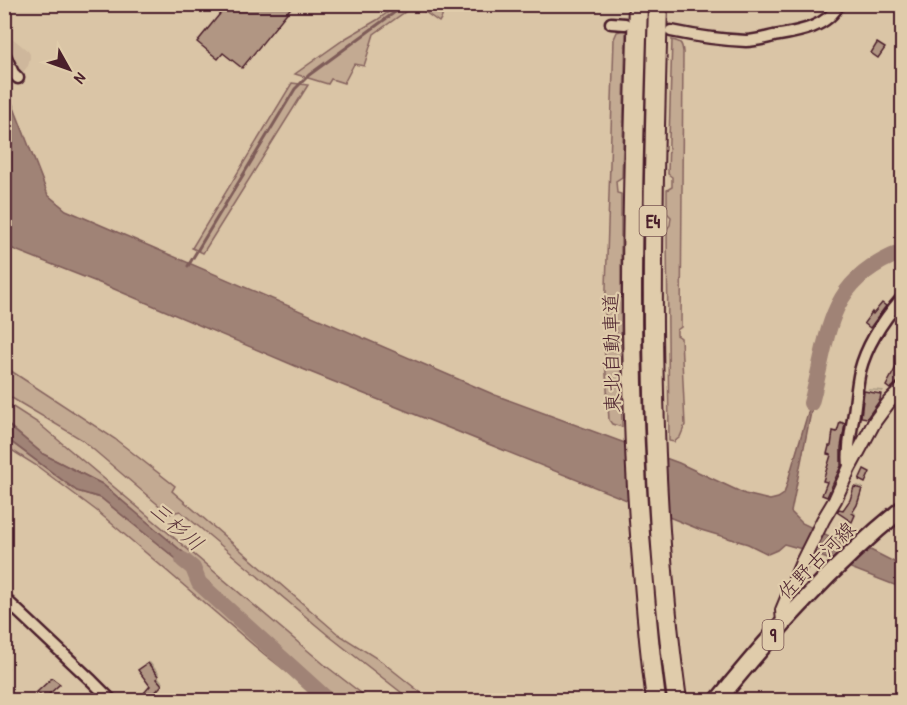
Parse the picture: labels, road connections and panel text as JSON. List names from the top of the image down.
{
  "streets": {
    "highway": ["E4", "東北自動車道"],
    "main road": ["佐野古河線", "9"]
  },
  "water": ["三杉川"],
  "north": "bottom right"
}
